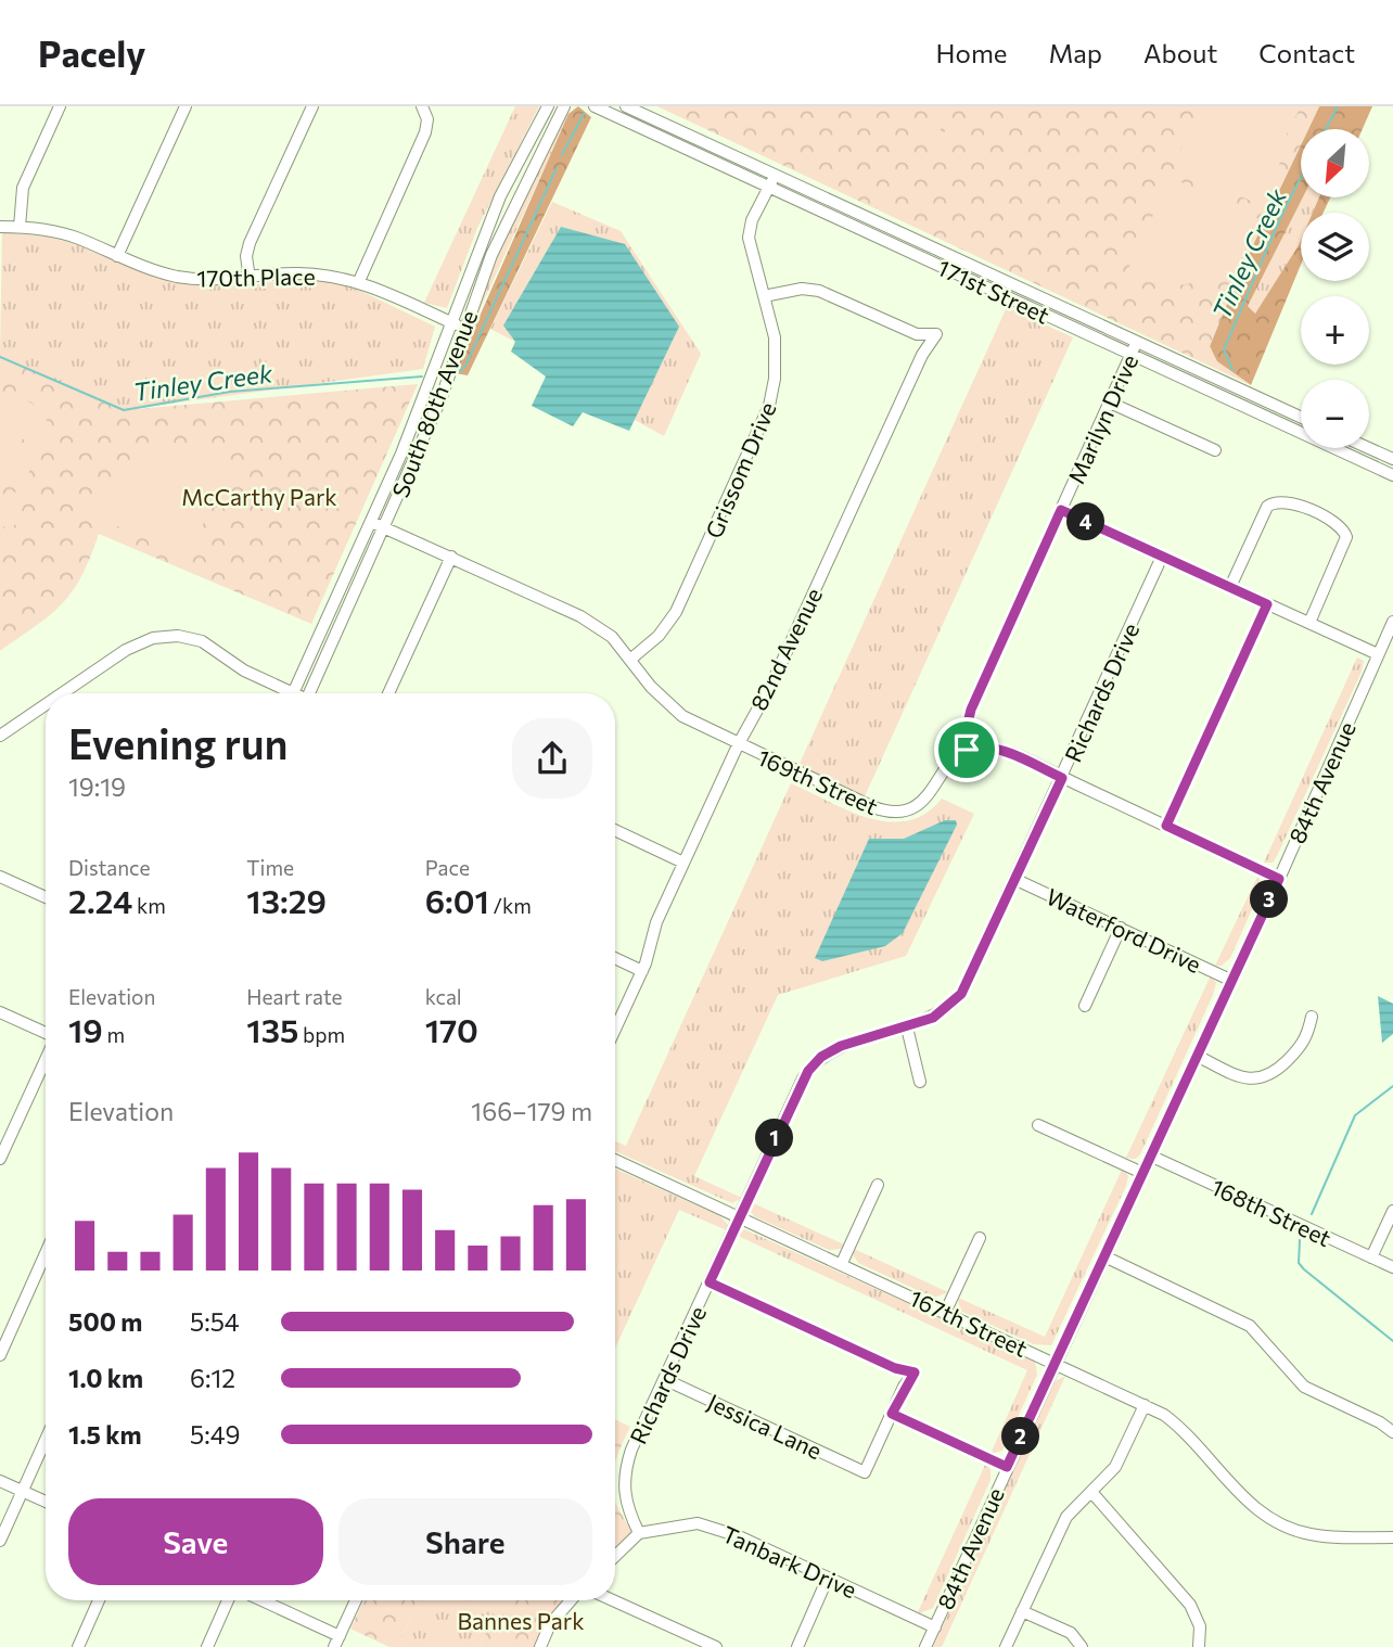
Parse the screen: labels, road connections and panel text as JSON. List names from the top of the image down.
{
  "streets": {
    "street": [
      "170th Place",
      "171st Street",
      "South 80th Avenue",
      "Marilyn Drive",
      "Grissom Drive",
      "82nd Avenue",
      "Richards Drive",
      "169th Street",
      "84th Avenue",
      "Waterford Drive",
      "168th Street",
      "167th Street",
      "Jessica Lane",
      "Tanbark Drive"
    ]
  },
  "crossings": [
    ["170th Place", "South 80th Avenue"],
    ["171st Street", "Marilyn Drive"],
    ["171st Street", "Grissom Drive"],
    ["South 80th Avenue", "169th Street"],
    ["Marilyn Drive", "169th Street"],
    ["Grissom Drive", "82nd Avenue"],
    ["Grissom Drive", "169th Street"],
    ["82nd Avenue", "169th Street"],
    ["Richards Drive", "Waterford Drive"],
    ["Richards Drive", "167th Street"],
    ["Richards Drive", "Jessica Lane"],
    ["Richards Drive", "Tanbark Drive"],
    ["84th Avenue", "Waterford Drive"],
    ["84th Avenue", "168th Street"],
    ["84th Avenue", "167th Street"],
    ["84th Avenue", "Tanbark Drive"]
  ],
  "water": ["Tinley Creek"],
  "parks": ["McCarthy Park", "Bannes Park"],
  "north": "bottom left",
  "page": {
    "header": "Pacely",
    "nav": [
      "Home",
      "Map",
      "About",
      "Contact"
    ],
    "map_buttons": ["+", "−"],
    "pins": [
      "4",
      "3",
      "1",
      "2"
    ],
    "heading": ["Evening run", "19:19"],
    "stats": [
      ["Distance", "2.24 km"],
      ["Time", "13:29"],
      ["Pace", "6:01 /km"],
      ["Elevation", "19 m"],
      ["Heart rate", "135 bpm"],
      ["kcal", "170"]
    ],
    "chart": ["Elevation", "166–179 m"],
    "list": [
      {
        "name": "500 m",
        "note": "5:54"
      },
      {
        "name": "1.0 km",
        "note": "6:12"
      },
      {
        "name": "1.5 km",
        "note": "5:49"
      }
    ],
    "buttons": ["Save", "Share"]
  }
}
